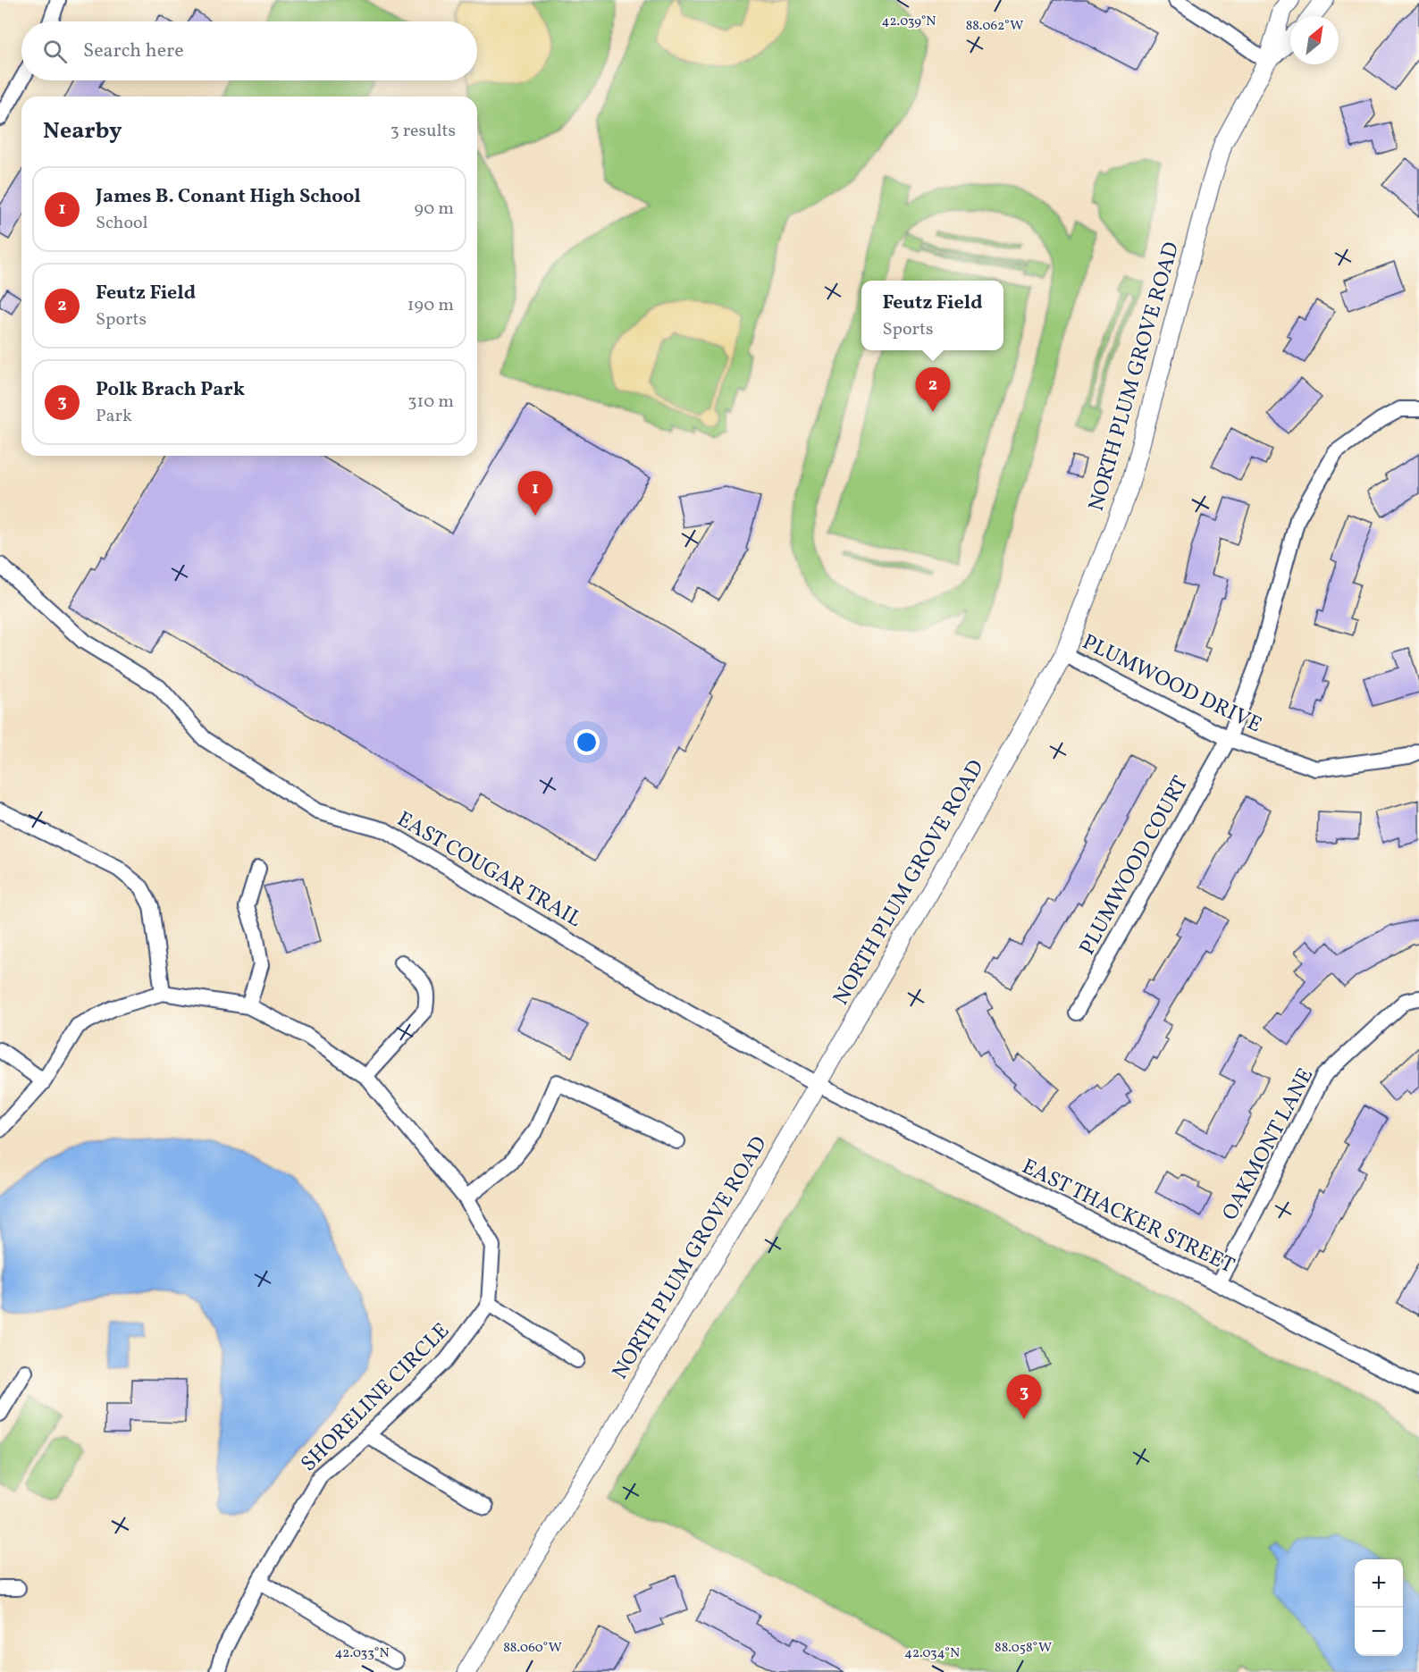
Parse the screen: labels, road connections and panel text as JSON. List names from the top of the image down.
{
  "streets": {
    "street": [
      "NORTH PLUM GROVE ROAD",
      "PLUMWOOD DRIVE",
      "PLUMWOOD COURT",
      "EAST COUGAR TRAIL",
      "OAKMONT LANE",
      "EAST THACKER STREET",
      "SHORELINE CIRCLE"
    ]
  },
  "crossings": [
    ["NORTH PLUM GROVE ROAD", "PLUMWOOD DRIVE"],
    ["NORTH PLUM GROVE ROAD", "EAST COUGAR TRAIL"],
    ["NORTH PLUM GROVE ROAD", "EAST THACKER STREET"],
    ["PLUMWOOD DRIVE", "PLUMWOOD COURT"],
    ["EAST COUGAR TRAIL", "EAST THACKER STREET"],
    ["OAKMONT LANE", "EAST THACKER STREET"]
  ],
  "north": "top right",
  "page": {
    "search": "Search here",
    "heading": ["Nearby", "3 results"],
    "list": [
      {
        "mark": "1",
        "name": "James B. Conant High School",
        "note": "School",
        "value": "90 m"
      },
      {
        "mark": "2",
        "name": "Feutz Field",
        "note": "Sports",
        "value": "190 m"
      },
      {
        "mark": "3",
        "name": "Polk Brach Park",
        "note": "Park",
        "value": "310 m"
      }
    ],
    "popup": ["Feutz Field", "Sports"],
    "pins": ["2", "1", "3"],
    "map_buttons": ["+", "−"]
  },
  "coordinates": [
    "42.039°N",
    "88.062°W",
    "88.060°W",
    "88.058°W",
    "42.033°N",
    "42.034°N"
  ]
}
